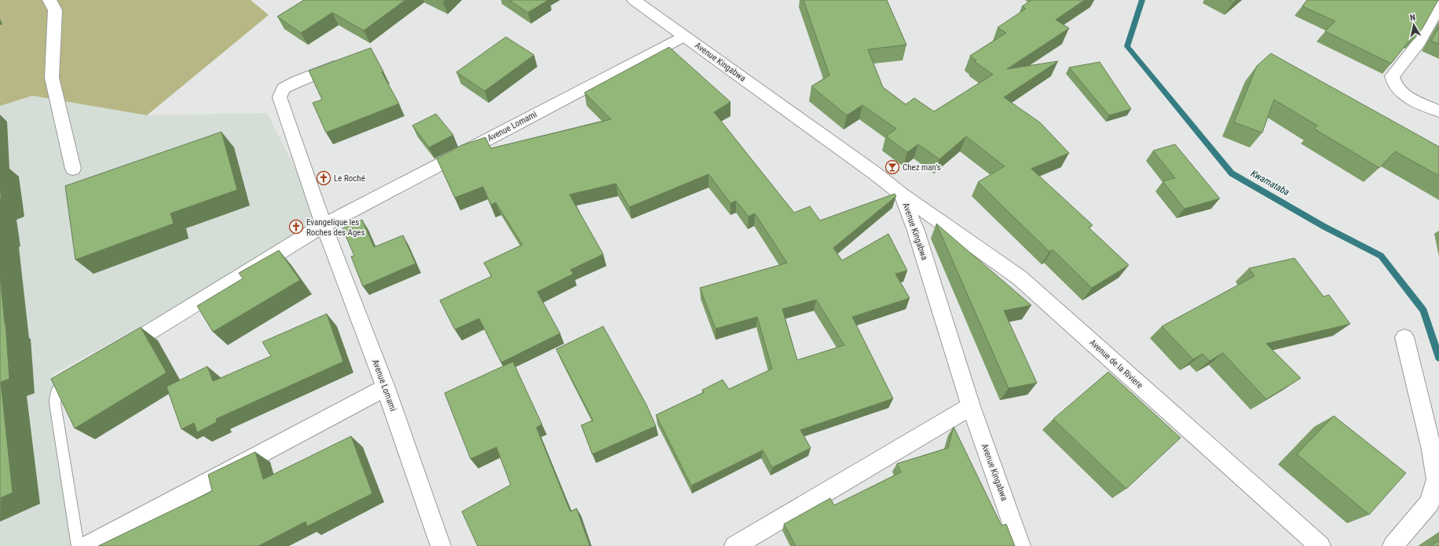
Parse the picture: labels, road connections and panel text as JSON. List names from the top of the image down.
{
  "streets": {
    "street": ["Avenue Kingabwa", "Avenue Lomami", "Avenue de la Riviere"]
  },
  "crossings": [
    ["Avenue Kingabwa", "Avenue Lomami"],
    ["Avenue Kingabwa", "Avenue de la Riviere"]
  ],
  "water": ["Kwamataba"],
  "places": {
    "bar": ["Chez man's"],
    "church": ["Le Roché", "Evangelique les Roches des Ages"]
  },
  "north": "top"
}
